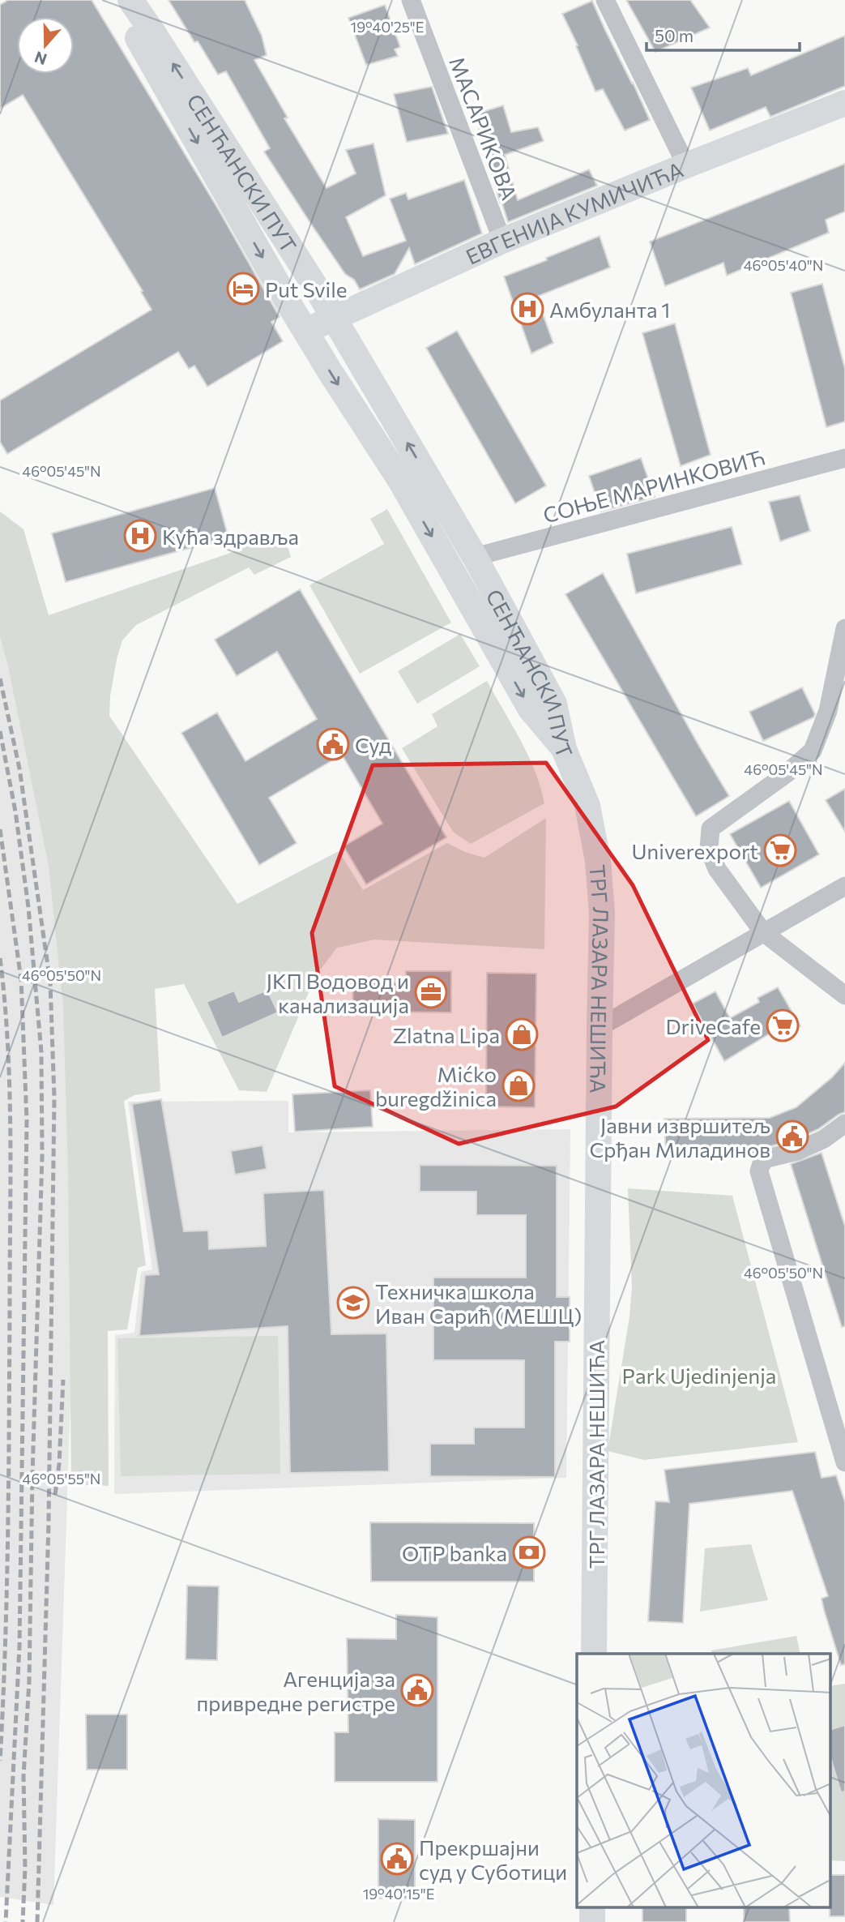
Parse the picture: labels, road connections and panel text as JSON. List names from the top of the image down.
{
  "streets": {
    "main road": ["СЕНЋАНСКИ ПУТ", "ЕВГЕНИЈА КУМИЧИЋА", "ТРГ ЛАЗАРА НЕШИЋА"],
    "street": ["МАСАРИКОВА", "СОЊЕ МАРИНКОВИЋ"]
  },
  "crossings": [
    ["МАСАРИКОВА", "ЕВГЕНИЈА КУМИЧИЋА"],
    ["СЕНЋАНСКИ ПУТ", "ЕВГЕНИЈА КУМИЧИЋА"],
    ["СЕНЋАНСКИ ПУТ", "СОЊЕ МАРИНКОВИЋ"],
    ["СЕНЋАНСКИ ПУТ", "ТРГ ЛАЗАРА НЕШИЋА"]
  ],
  "parks": ["Park Ujedinjenja"],
  "places": {
    "hotel": ["Put Svile"],
    "hospital": ["Амбуланта 1", "Кућа здравља"],
    "public building": [
      "Суд",
      "Јавни извршитељ Срђан Миладинов",
      "Агенција за привредне регистре",
      "Прекршајни суд у Суботици"
    ],
    "supermarket": ["Univerexport", "DriveCafe"],
    "office": ["ЈКП Водовод и канализација"],
    "shop": ["Zlatna Lipa", "Mićko buregdžinica"],
    "school or university": ["Техничка школа Иван Сарић (МЕШЦ)"],
    "bank": ["OTP banka"]
  },
  "scale_bar": "50 m",
  "north": "bottom",
  "coordinates": [
    "19°40'25\"E",
    "46°05'40\"N",
    "46°05'45\"N",
    "46°05'50\"N",
    "46°05'55\"N",
    "19°40'15\"E"
  ]
}
